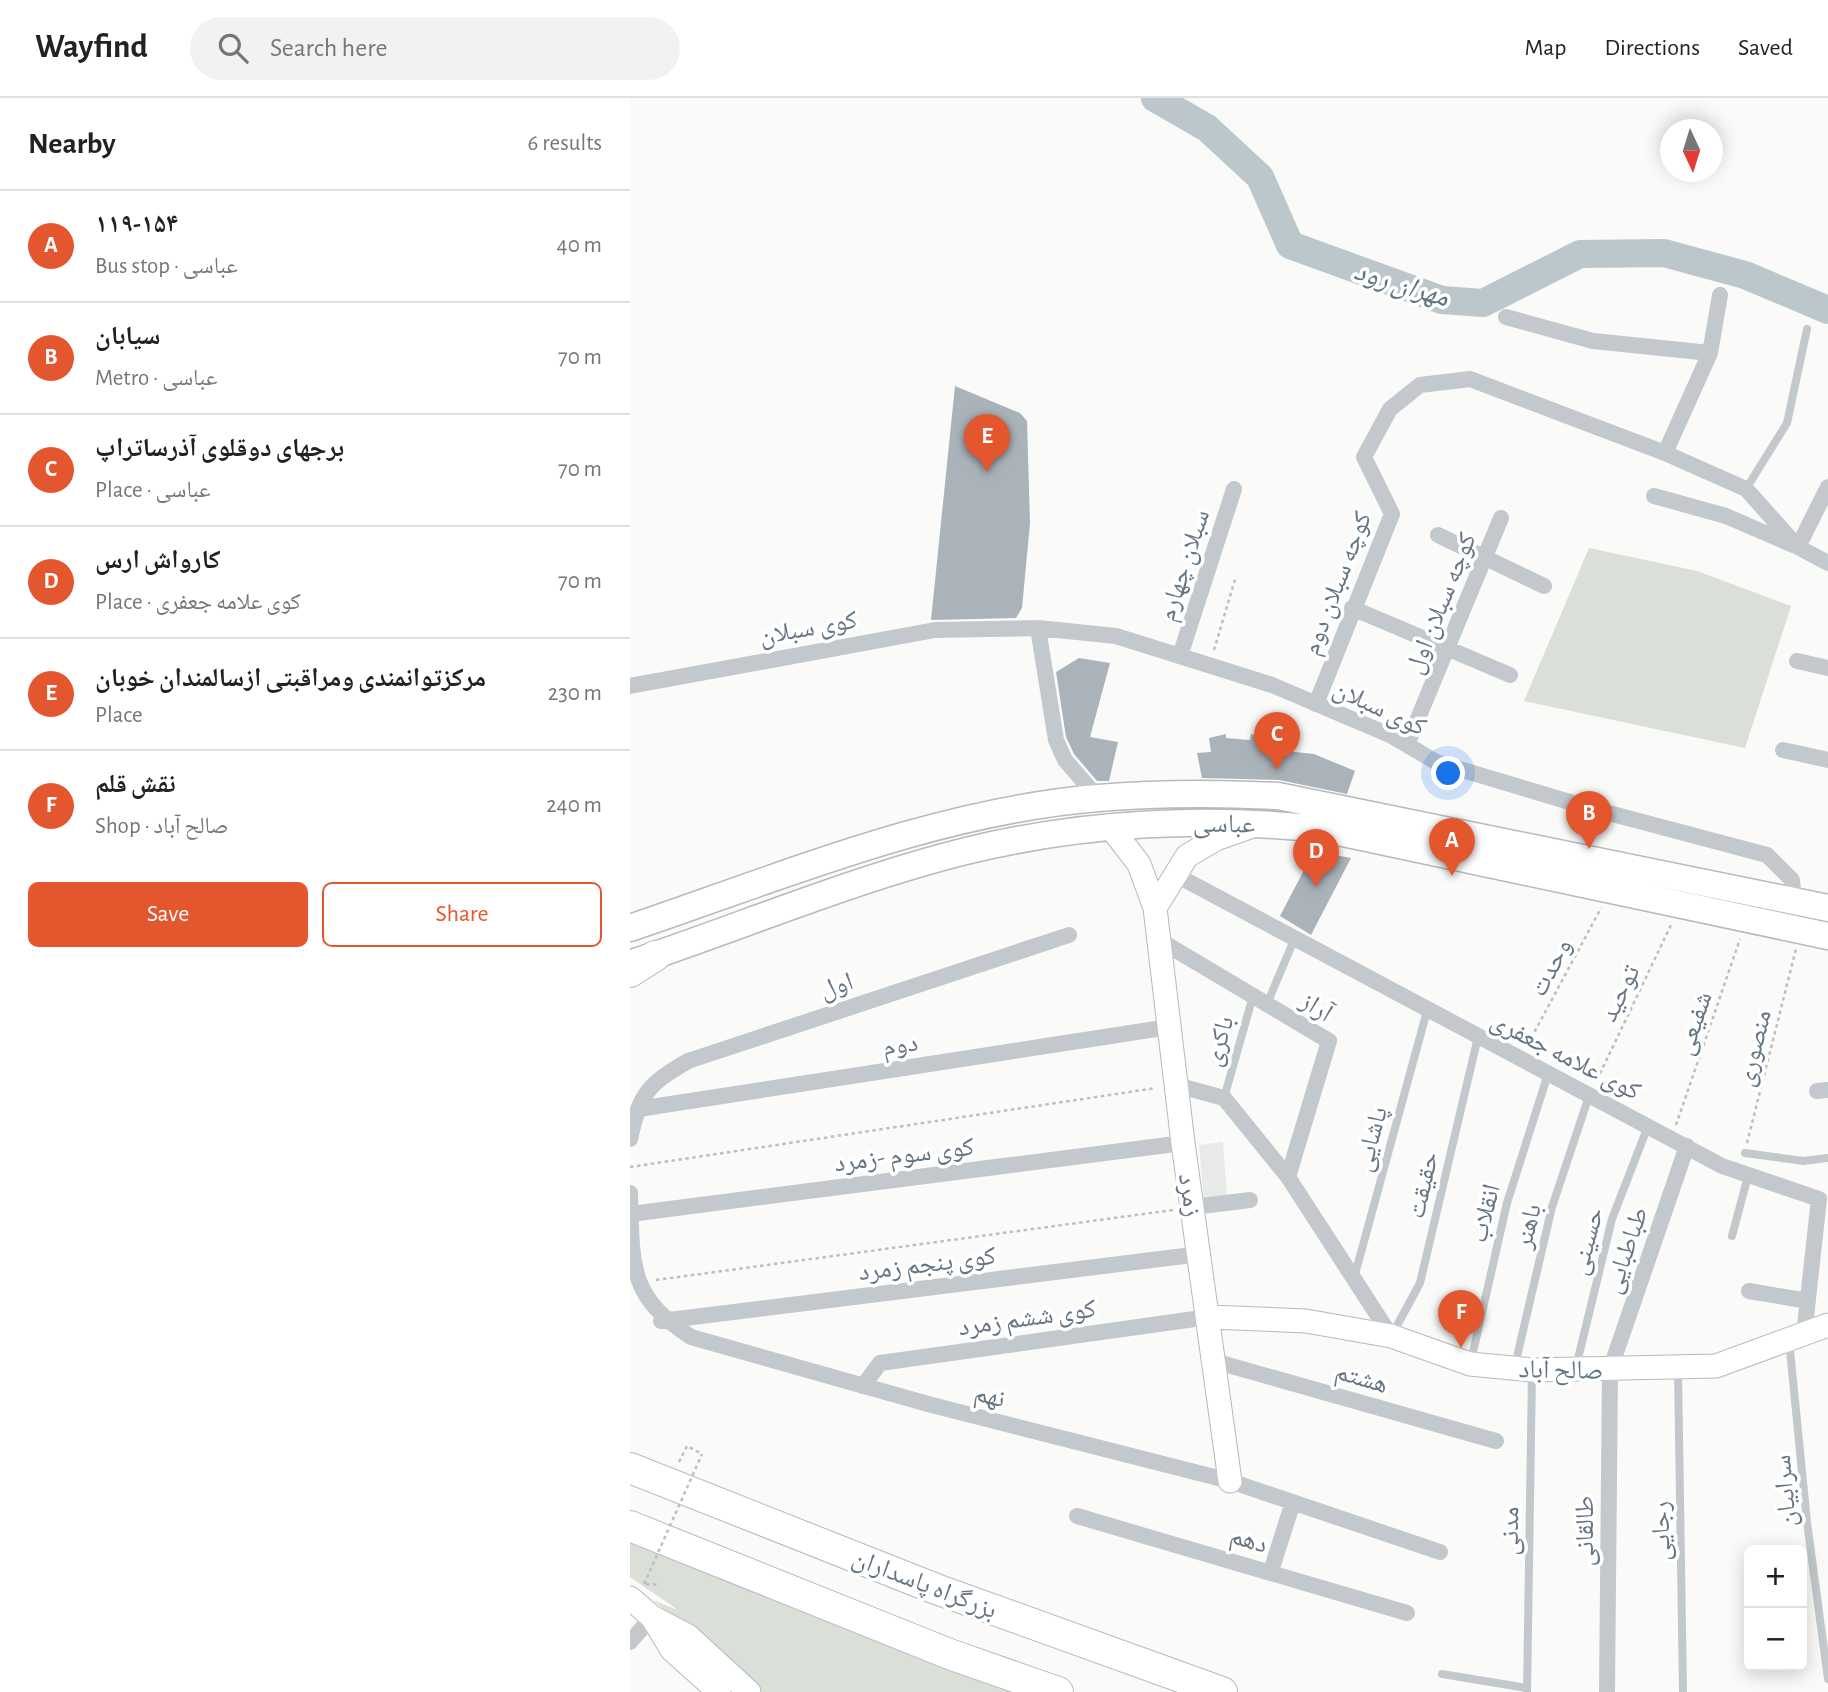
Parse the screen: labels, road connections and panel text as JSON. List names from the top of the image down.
{
  "streets": {
    "highway": ["بزرگراه پاسداران"],
    "main road": ["عباسى"],
    "street": [
      "سبلان چهارم",
      "کوچه سبلان دوم",
      "کوچه سبلان اول",
      "کوی سبلان",
      "اول",
      "آراز",
      "دوم",
      "کوی علامه جعفری",
      "کوی سوم -زمرد",
      "زمرد",
      "طباطبایی",
      "کوی پنجم زمرد",
      "کوی ششم زمرد",
      "صالح آباد",
      "هشتم",
      "نهم",
      "طالقانی",
      "دهم"
    ],
    "lane": [
      "باکری",
      "پاشایی",
      "حقیقت",
      "انقلاب",
      "باهنر",
      "حسینی",
      "سرابیان",
      "مدنی",
      "رجایی"
    ],
    "path": [
      "وحدت",
      "توحید",
      "شفیعی",
      "منصوری"
    ]
  },
  "crossings": [
    ["سبلان چهارم", "کوی سبلان"],
    ["کوچه سبلان دوم", "کوی سبلان"],
    ["کوچه سبلان اول", "کوی سبلان"],
    ["کوی سبلان", "عباسى"],
    ["عباسى", "وحدت"],
    ["عباسى", "توحید"],
    ["عباسى", "شفیعی"],
    ["عباسى", "منصوری"],
    ["عباسى", "زمرد"],
    ["وحدت", "کوی علامه جعفری"],
    ["اول", "دوم"],
    ["توحید", "کوی علامه جعفری"],
    ["توحید", "باهنر"],
    ["آراز", "باکری"],
    ["آراز", "زمرد"],
    ["شفیعی", "کوی علامه جعفری"],
    ["باکری", "کوی علامه جعفری"],
    ["دوم", "زمرد"],
    ["کوی علامه جعفری", "پاشایی"],
    ["کوی علامه جعفری", "حقیقت"],
    ["کوی علامه جعفری", "انقلاب"],
    ["کوی علامه جعفری", "باهنر"],
    ["کوی علامه جعفری", "حسینی"],
    ["کوی علامه جعفری", "طباطبایی"],
    ["کوی علامه جعفری", "صالح آباد"],
    ["کوی علامه جعفری", "سرابیان"],
    ["کوی سوم -زمرد", "زمرد"],
    ["حقیقت", "صالح آباد"],
    ["زمرد", "کوی پنجم زمرد"],
    ["زمرد", "کوی ششم زمرد"],
    ["زمرد", "صالح آباد"],
    ["زمرد", "هشتم"],
    ["زمرد", "نهم"],
    ["انقلاب", "صالح آباد"],
    ["باهنر", "صالح آباد"],
    ["باهنر", "مدنی"],
    ["حسینی", "صالح آباد"],
    ["طباطبایی", "صالح آباد"],
    ["طباطبایی", "طالقانی"],
    ["کوی پنجم زمرد", "نهم"],
    ["کوی ششم زمرد", "صالح آباد"],
    ["کوی ششم زمرد", "نهم"],
    ["صالح آباد", "سرابیان"],
    ["صالح آباد", "مدنی"],
    ["صالح آباد", "طالقانی"],
    ["صالح آباد", "رجایی"]
  ],
  "water": ["مهران رود"],
  "north": "bottom",
  "page": {
    "header": "Wayfind",
    "search": "Search here",
    "nav": ["Map", "Directions", "Saved"],
    "heading": ["Nearby", "6 results"],
    "list": [
      {
        "mark": "A",
        "name": "۱۱۹-۱۵۴",
        "note": "Bus stop · عباسى",
        "value": "40 m"
      },
      {
        "mark": "B",
        "name": "سیابان",
        "note": "Metro · عباسى",
        "value": "70 m"
      },
      {
        "mark": "C",
        "name": "برجهای دوقلوی آذرساتراپ",
        "note": "Place · عباسى",
        "value": "70 m"
      },
      {
        "mark": "D",
        "name": "کارواش ارس",
        "note": "Place · کوی علامه جعفری",
        "value": "70 m"
      },
      {
        "mark": "E",
        "name": "مرکزتوانمندی ومراقبتی ازسالمندان خوبان",
        "note": "Place",
        "value": "230 m"
      },
      {
        "mark": "F",
        "name": "نقش قلم",
        "note": "Shop · صالح آباد",
        "value": "240 m"
      }
    ],
    "pins": [
      "E",
      "C",
      "B",
      "A",
      "D",
      "F"
    ],
    "buttons": ["Save", "Share"],
    "map_buttons": ["+", "−"]
  }
}
